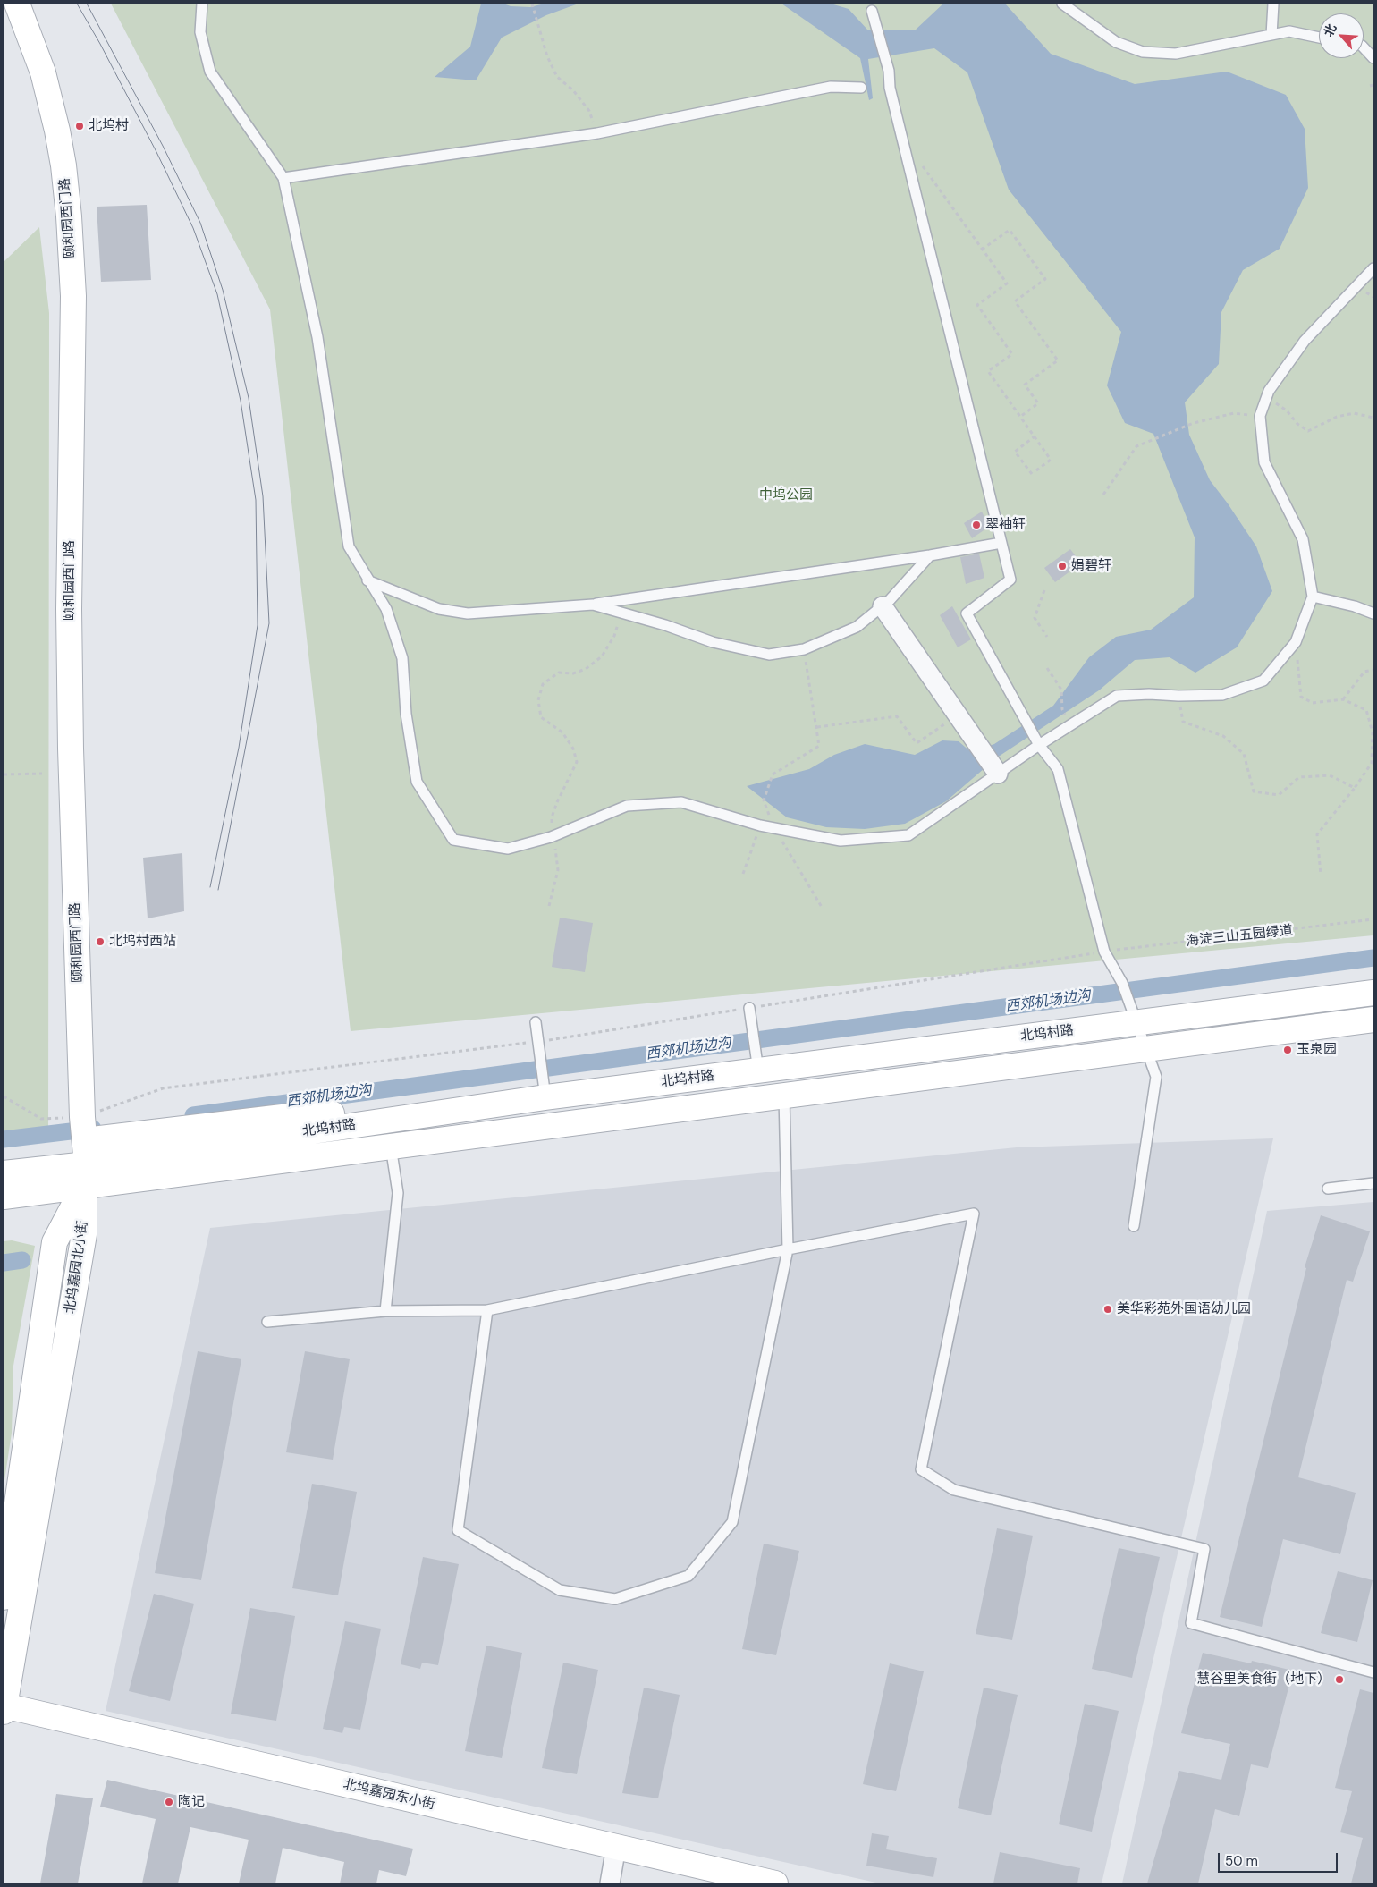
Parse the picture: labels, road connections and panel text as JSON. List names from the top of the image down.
{
  "streets": {
    "street": [
      "颐和园西门路",
      "北坞村路",
      "北坞嘉园北小街",
      "北坞嘉园东小街"
    ],
    "path": ["海淀三山五园绿道"]
  },
  "crossings": [
    ["颐和园西门路", "北坞村路"],
    ["颐和园西门路", "北坞嘉园北小街"],
    ["北坞村路", "北坞嘉园北小街"],
    ["北坞嘉园北小街", "北坞嘉园东小街"]
  ],
  "water": ["西郊机场边沟"],
  "parks": ["中坞公园"],
  "places": [
    "北坞村",
    "翠袖轩",
    "娟碧轩",
    "北坞村西站",
    "玉泉园",
    "美华彩苑外国语幼儿园",
    "慧谷里美食街（地下）",
    "陶记"
  ],
  "scale_bar": "50 m",
  "north": "top left"
}
